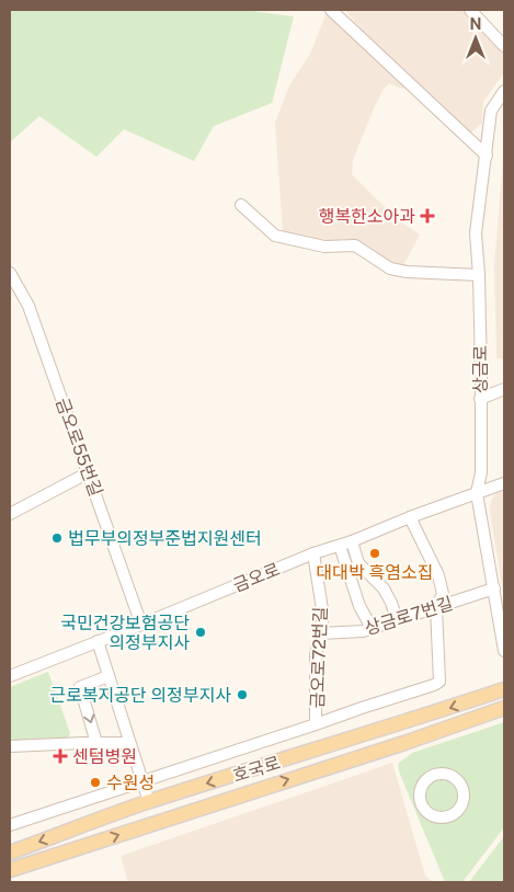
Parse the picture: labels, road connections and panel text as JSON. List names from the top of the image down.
{
  "streets": {
    "main road": ["호국로"],
    "street": [
      "상금로",
      "금오로55번길",
      "금오로",
      "상금로7번길",
      "금오로72번길"
    ]
  },
  "crossings": [
    ["상금로", "금오로"],
    ["상금로", "상금로7번길"],
    ["금오로55번길", "금오로"],
    ["금오로", "금오로72번길"],
    ["상금로7번길", "금오로72번길"]
  ],
  "places": {
    "health": ["행복한소아과", "센텀병원"],
    "other": [
      "법무부의정부준법지원센터",
      "대대박 흑염소집",
      "국민건강보험공단 의정부지사",
      "근로복지공단 의정부지사",
      "수원성"
    ]
  },
  "north": "top"
}
